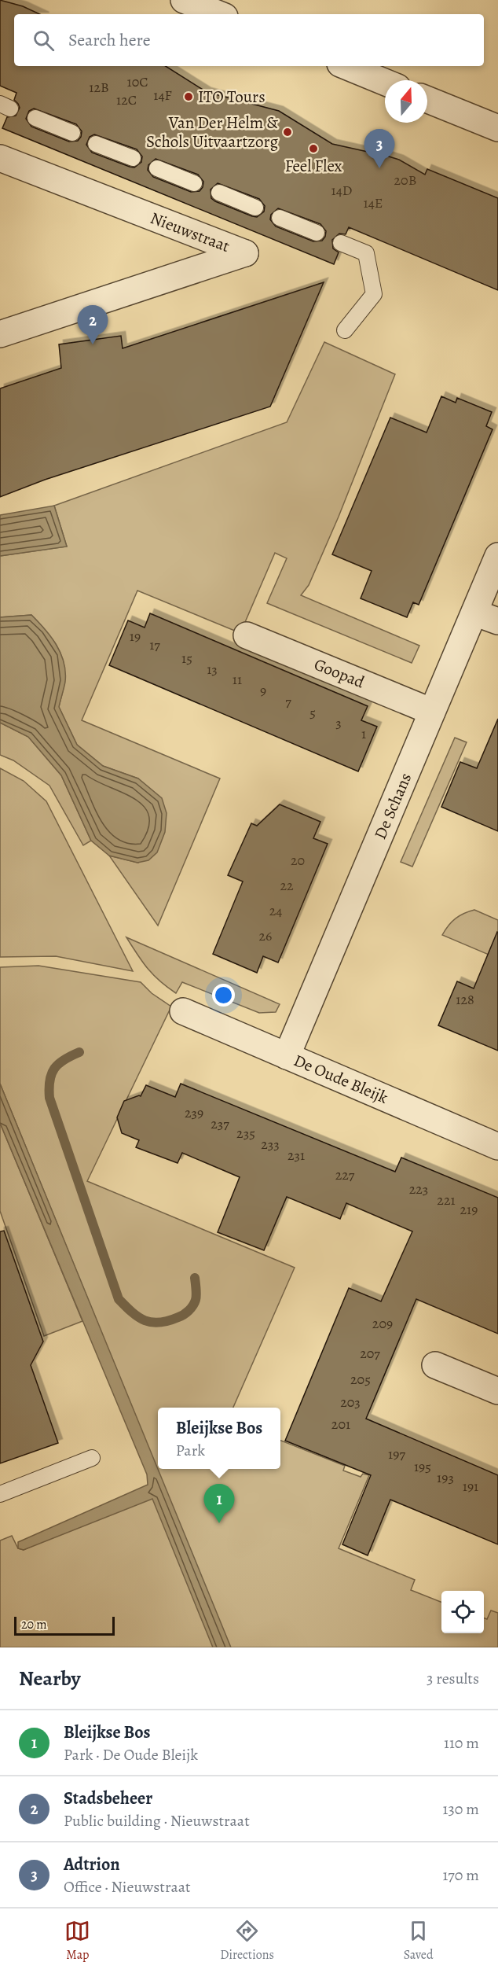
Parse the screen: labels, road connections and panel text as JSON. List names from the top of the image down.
{
  "streets": {
    "street": [
      "Nieuwstraat",
      "Goopad",
      "De Schans",
      "De Oude Bleijk"
    ]
  },
  "crossings": [
    ["Goopad", "De Schans"],
    ["De Schans", "De Oude Bleijk"]
  ],
  "places": ["ITO Tours", "Van Der Helm & Schols Uitvaartzorg", "Feel Flex"],
  "house_numbers": [
    "10C",
    "12B",
    "14F",
    "12C",
    "20B",
    "14D",
    "14E",
    "19",
    "17",
    "15",
    "13",
    "11",
    "9",
    "7",
    "5",
    "3",
    "1",
    "20",
    "22",
    "24",
    "26",
    "128",
    "239",
    "237",
    "235",
    "233",
    "231",
    "227",
    "223",
    "221",
    "219",
    "209",
    "207",
    "205",
    "203",
    "201",
    "197",
    "195",
    "193",
    "191"
  ],
  "scale_bar": "20 m",
  "north": "top",
  "page": {
    "search": "Search here",
    "pins": ["3", "2", "1"],
    "popup": ["Bleijkse Bos", "Park"],
    "scale": "20 m",
    "heading": ["Nearby", "3 results"],
    "list": [
      {
        "mark": "1",
        "name": "Bleijkse Bos",
        "note": "Park · De Oude Bleijk",
        "value": "110 m"
      },
      {
        "mark": "2",
        "name": "Stadsbeheer",
        "note": "Public building · Nieuwstraat",
        "value": "130 m"
      },
      {
        "mark": "3",
        "name": "Adtrion",
        "note": "Office · Nieuwstraat",
        "value": "170 m"
      }
    ],
    "nav": ["Map", "Directions", "Saved"]
  }
}
